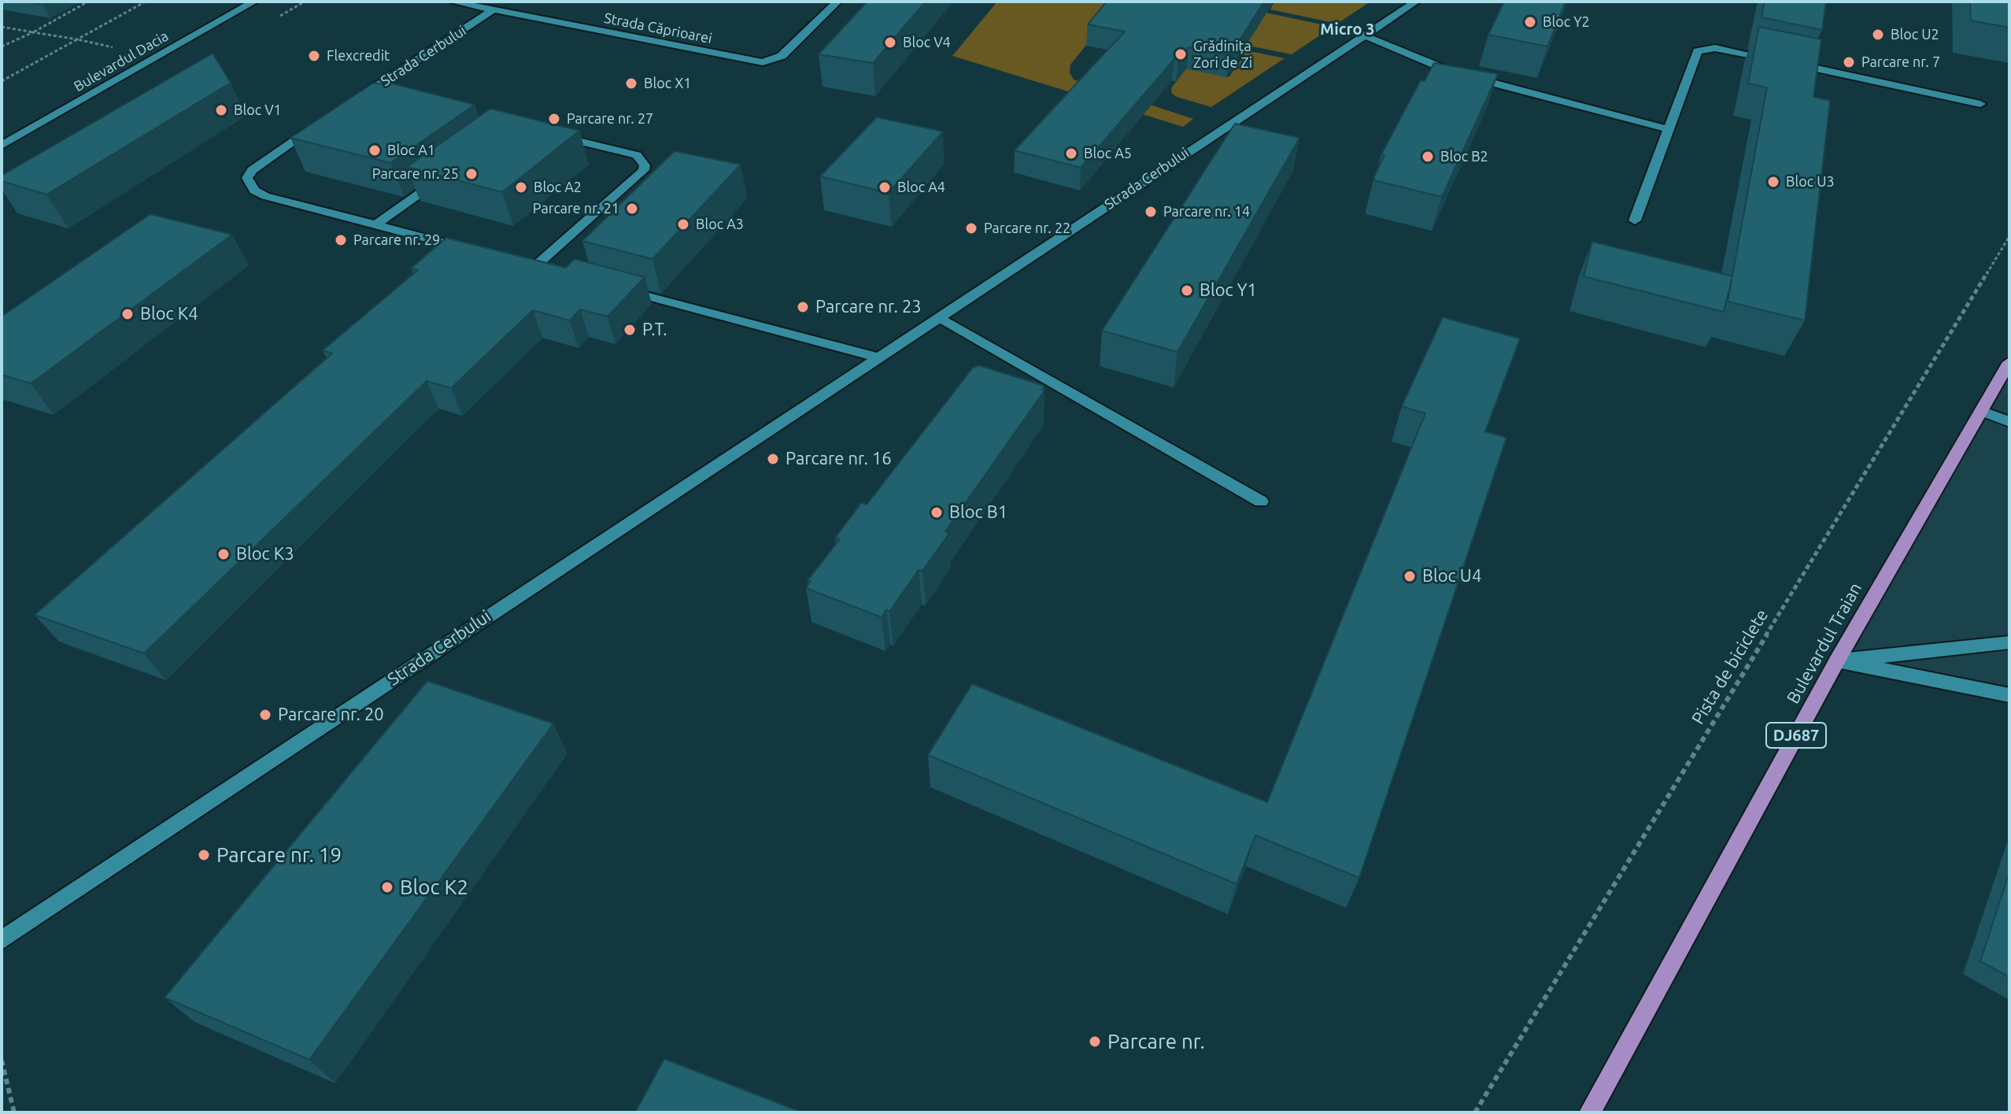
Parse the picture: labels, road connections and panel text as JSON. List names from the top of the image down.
{
  "streets": {
    "main road": ["Bulevardul Traian", "DJ687"],
    "street": ["Strada Căprioarei", "Strada Cerbului", "Bulevardul Dacia"],
    "path": ["Pista de biciclete"]
  },
  "crossings": [
    ["Strada Căprioarei", "Strada Cerbului"]
  ],
  "districts": ["Micro 3"],
  "places": [
    "Bloc Y2",
    "Bloc U2",
    "Bloc V4",
    "Grădinița Zori de Zi",
    "Flexcredit",
    "Parcare nr. 7",
    "Bloc X1",
    "Bloc V1",
    "Parcare nr. 27",
    "Bloc A1",
    "Bloc A5",
    "Bloc B2",
    "Parcare nr. 25",
    "Bloc U3",
    "Bloc A2",
    "Bloc A4",
    "Parcare nr. 21",
    "Parcare nr. 14",
    "Bloc A3",
    "Parcare nr. 22",
    "Parcare nr. 29",
    "Bloc Y1",
    "Parcare nr. 23",
    "Bloc K4",
    "P.T.",
    "Parcare nr. 16",
    "Bloc B1",
    "Bloc K3",
    "Bloc U4",
    "Parcare nr. 20",
    "Parcare nr. 19",
    "Bloc K2",
    "Parcare nr."
  ]
}
